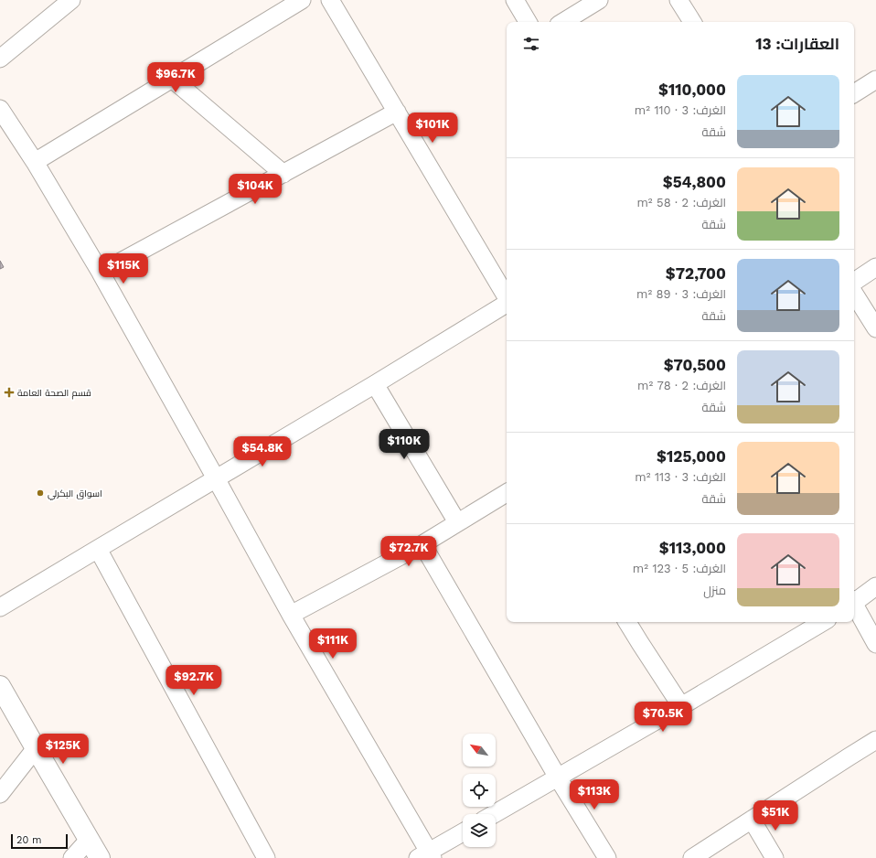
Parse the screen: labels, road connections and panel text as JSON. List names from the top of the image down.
{
  "places": {
    "health": ["قسم الصحة العامة"],
    "other": ["اسواق البكرلي"]
  },
  "scale_bar": "20 m",
  "north": "top left",
  "page": {
    "heading": "العقارات: 13",
    "price": [
      "$96.7K",
      "$101K",
      "$104K",
      "$115K",
      "$110K",
      "$54.8K",
      "$72.7K",
      "$111K",
      "$92.7K",
      "$70.5K",
      "$125K",
      "$113K",
      "$51K"
    ],
    "list": [
      {
        "name": "$110,000",
        "note": "الغرف: 3 · 110 m² · شقة"
      },
      {
        "name": "$54,800",
        "note": "الغرف: 2 · 58 m² · شقة"
      },
      {
        "name": "$72,700",
        "note": "الغرف: 3 · 89 m² · شقة"
      },
      {
        "name": "$70,500",
        "note": "الغرف: 2 · 78 m² · شقة"
      },
      {
        "name": "$125,000",
        "note": "الغرف: 3 · 113 m² · شقة"
      },
      {
        "name": "$113,000",
        "note": "الغرف: 5 · 123 m² · منزل"
      }
    ],
    "scale": "20 m"
  }
}
